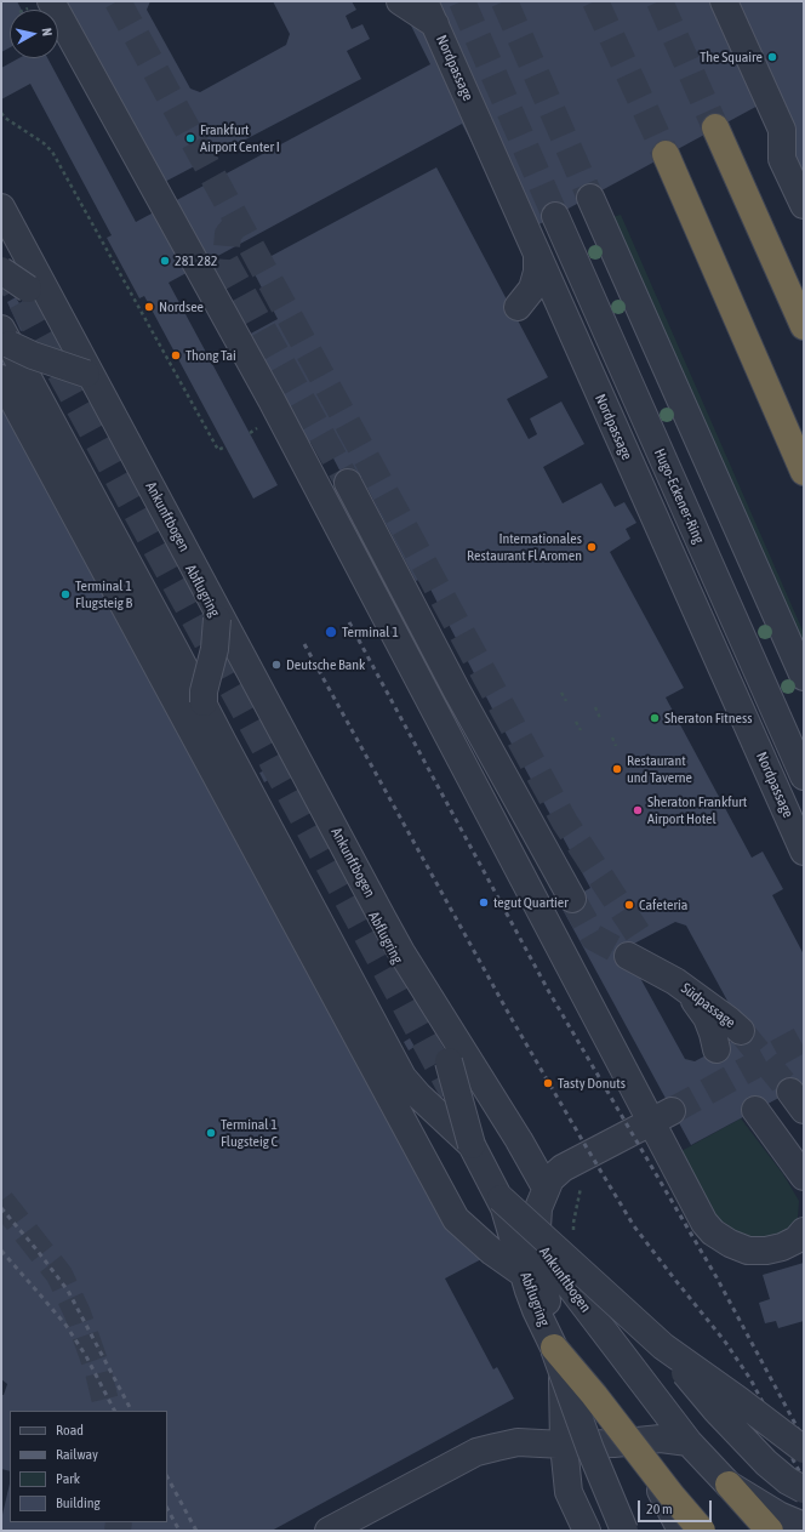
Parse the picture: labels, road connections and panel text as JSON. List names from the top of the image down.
{
  "streets": {
    "street": [
      "Nordpassage",
      "Hugo-Eckener-Ring",
      "Ankunftbogen",
      "Abflugring",
      "Südpassage"
    ]
  },
  "crossings": [
    ["Ankunftbogen", "Abflugring"]
  ],
  "places": [
    "The Squaire",
    "Frankfurt Airport Center I",
    "281 282",
    "Nordsee",
    "Thong Tai",
    "Internationales Restaurant Fl Aromen",
    "Terminal 1 Flugsteig B",
    "Terminal 1",
    "Deutsche Bank",
    "Sheraton Fitness",
    "Restaurant und Taverne",
    "Sheraton Frankfurt Airport Hotel",
    "tegut Quartier",
    "Cafeteria",
    "Tasty Donuts",
    "Terminal 1 Flugsteig C"
  ],
  "legend": [
    "Road",
    "Railway",
    "Park",
    "Building"
  ],
  "scale_bar": "20 m",
  "north": "right"
}
